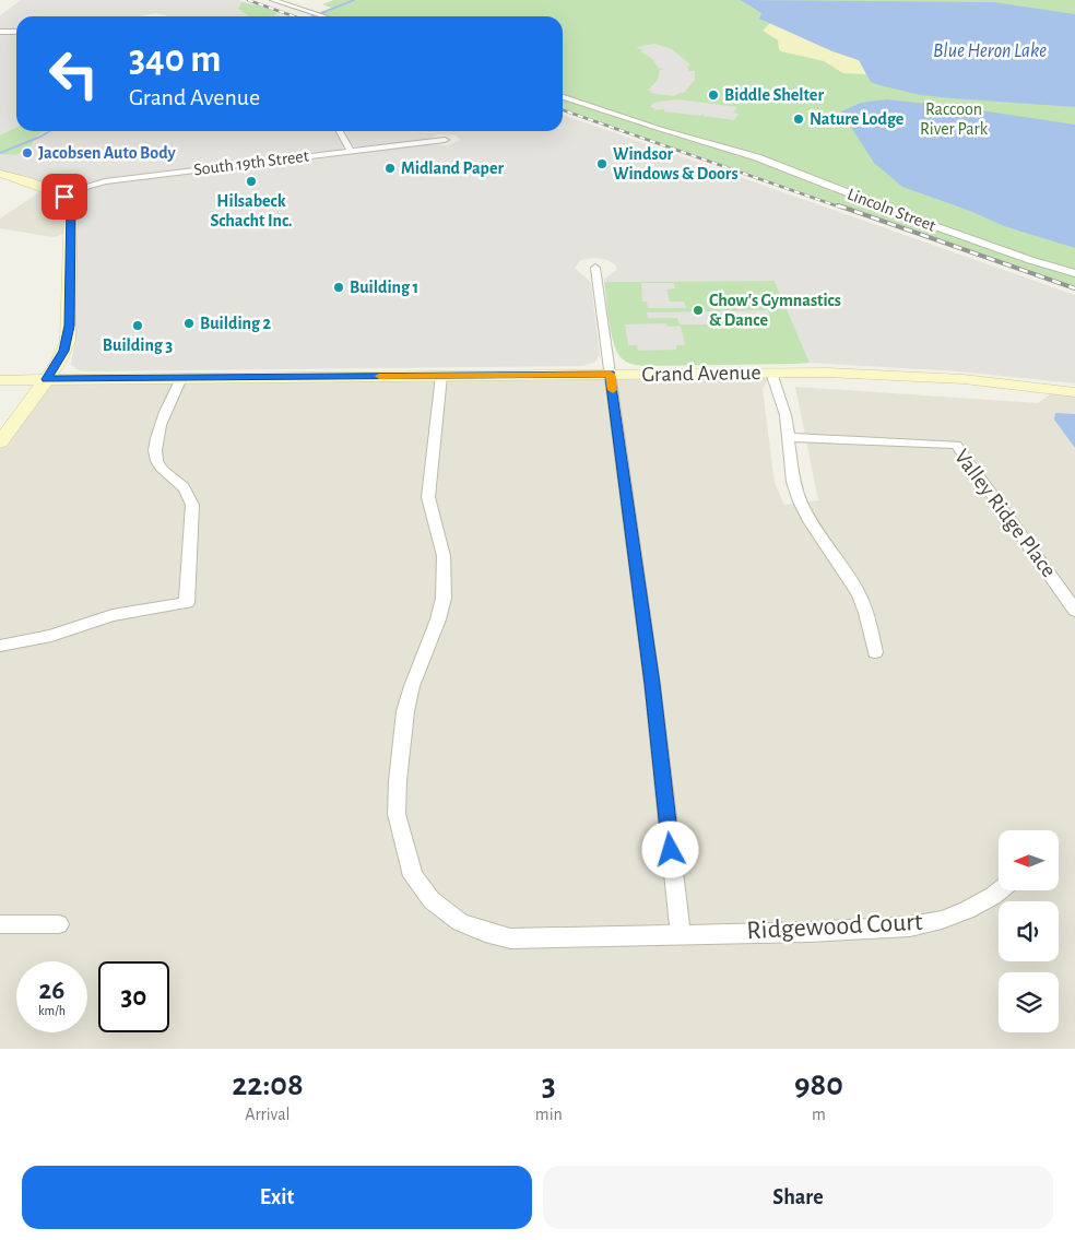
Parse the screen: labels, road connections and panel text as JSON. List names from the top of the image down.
{
  "streets": {
    "main road": ["Grand Avenue"],
    "street": [
      "South 19th Street",
      "Lincoln Street",
      "Valley Ridge Place",
      "Ridgewood Court"
    ]
  },
  "crossings": [
    ["Grand Avenue", "Ridgewood Court"]
  ],
  "water": ["Blue Heron Lake"],
  "parks": ["Raccoon River Park"],
  "places": [
    "Biddle Shelter",
    "Nature Lodge",
    "Jacobsen Auto Body",
    "Windsor Windows & Doors",
    "Midland Paper",
    "Hilsabeck Schacht Inc.",
    "Building 1",
    "Chow's Gymnastics & Dance",
    "Building 2",
    "Building 3"
  ],
  "north": "left",
  "page": {
    "turn": ["340 m", "Grand Avenue"],
    "speed": "26 km/h",
    "limit": "30",
    "eta": [
      "22:08",
      "Arrival",
      "3",
      "min",
      "980",
      "m"
    ],
    "buttons": ["Exit", "Share"]
  }
}
